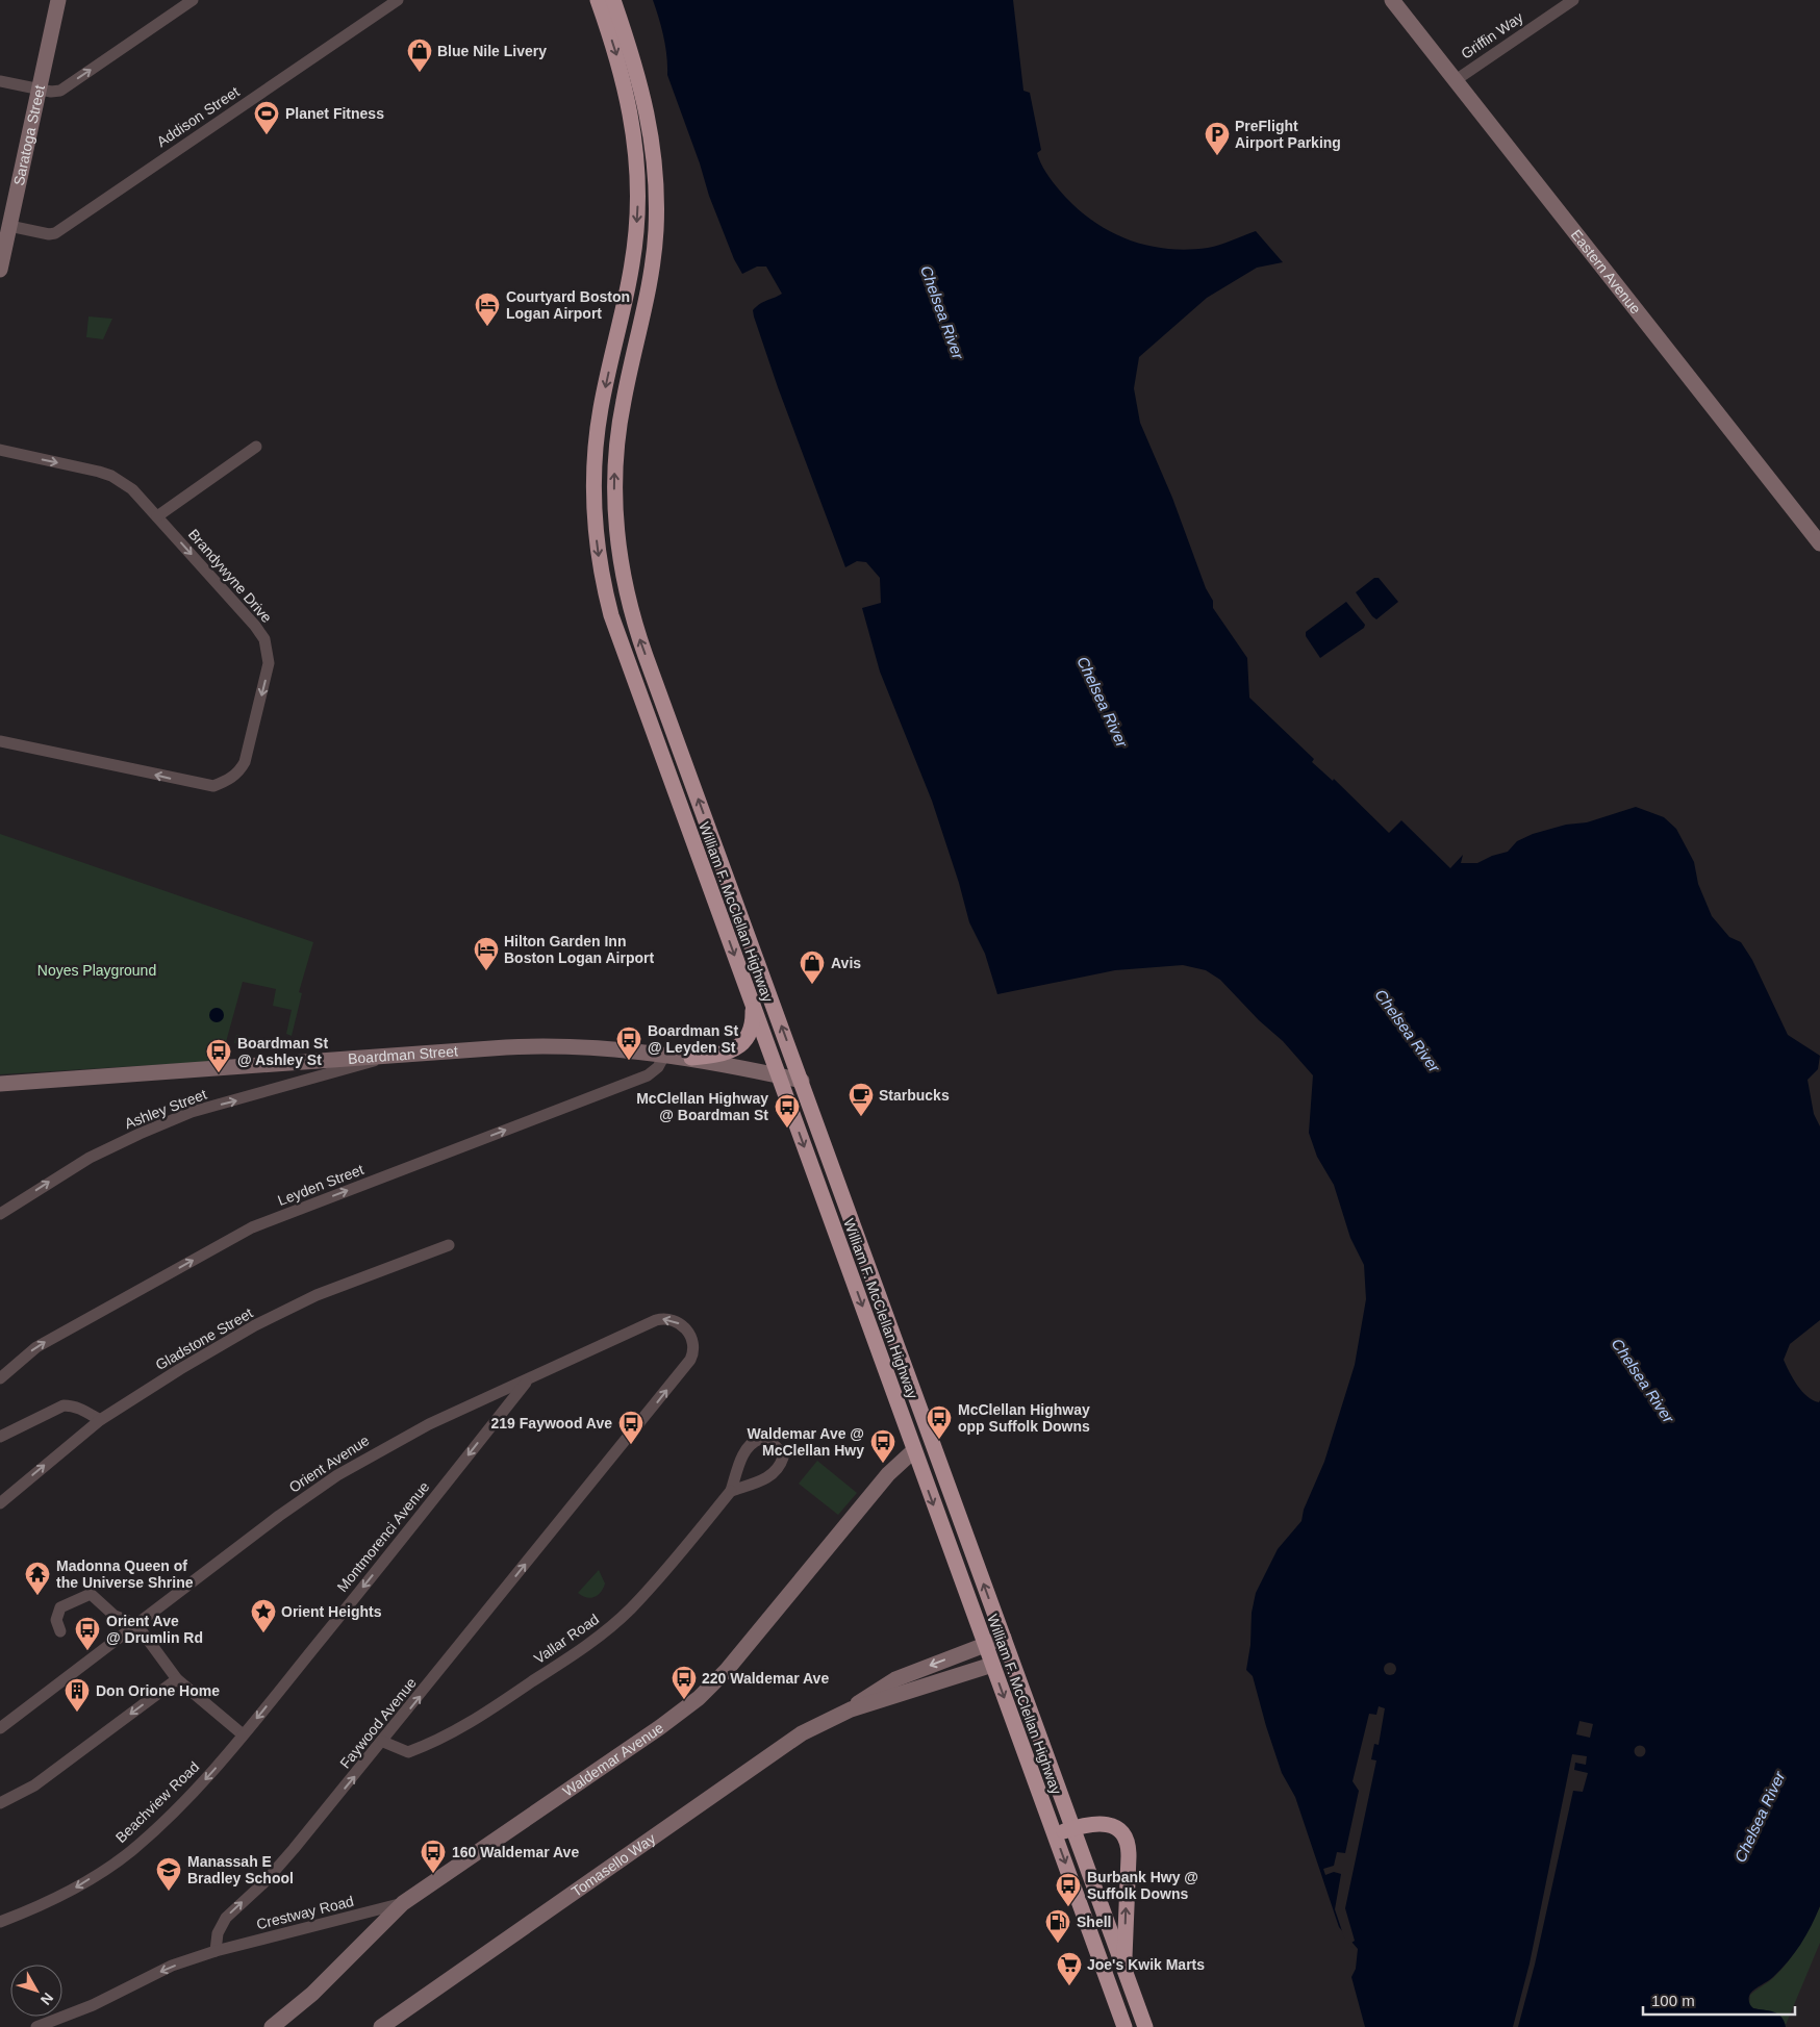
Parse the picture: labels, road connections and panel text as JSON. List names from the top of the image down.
{
  "streets": {
    "highway": ["William F. McClellan Highway"],
    "main road": [
      "Saratoga Street",
      "Eastern Avenue",
      "Boardman Street",
      "Waldemar Avenue",
      "Tomasello Way"
    ],
    "street": [
      "Griffin Way",
      "Addison Street",
      "Brandywyne Drive",
      "Ashley Street",
      "Leyden Street",
      "Gladstone Street",
      "Orient Avenue",
      "Montmorenci Avenue",
      "Vallar Road",
      "Faywood Avenue",
      "Beachview Road",
      "Crestway Road"
    ]
  },
  "crossings": [
    ["Griffin Way", "Eastern Avenue"],
    ["Addison Street", "Saratoga Street"],
    ["William F. McClellan Highway", "Boardman Street"],
    ["William F. McClellan Highway", "Waldemar Avenue"],
    ["William F. McClellan Highway", "Tomasello Way"],
    ["Boardman Street", "Ashley Street"],
    ["Boardman Street", "Leyden Street"],
    ["Orient Avenue", "Montmorenci Avenue"],
    ["Orient Avenue", "Faywood Avenue"],
    ["Montmorenci Avenue", "Beachview Road"],
    ["Vallar Road", "Faywood Avenue"],
    ["Faywood Avenue", "Crestway Road"],
    ["Waldemar Avenue", "Crestway Road"]
  ],
  "one_way": [
    "Ashley Street",
    "Leyden Street",
    "Montmorenci Avenue",
    "Faywood Avenue"
  ],
  "water": ["Chelsea River"],
  "parks": ["Noyes Playground"],
  "places": {
    "shop": ["Blue Nile Livery", "Avis"],
    "sports": ["Planet Fitness"],
    "parking": ["PreFlight Airport Parking"],
    "hotel": ["Courtyard Boston Logan Airport", "Hilton Garden Inn Boston Logan Airport"],
    "bus stop": [
      "Boardman St @ Leyden St",
      "Boardman St @ Ashley St",
      "McClellan Highway @ Boardman St",
      "McClellan Highway opp Suffolk Downs",
      "219 Faywood Ave",
      "Waldemar Ave @ McClellan Hwy",
      "Orient Ave @ Drumlin Rd",
      "220 Waldemar Ave",
      "160 Waldemar Ave",
      "Burbank Hwy @ Suffolk Downs"
    ],
    "cafe": ["Starbucks"],
    "temple": ["Madonna Queen of the Universe Shrine"],
    "place": ["Orient Heights"],
    "building": ["Don Orione Home"],
    "school or university": ["Manassah E Bradley School"],
    "fuel station": ["Shell"],
    "supermarket": ["Joe's Kwik Marts"]
  },
  "scale_bar": "100 m",
  "north": "bottom right"
}
